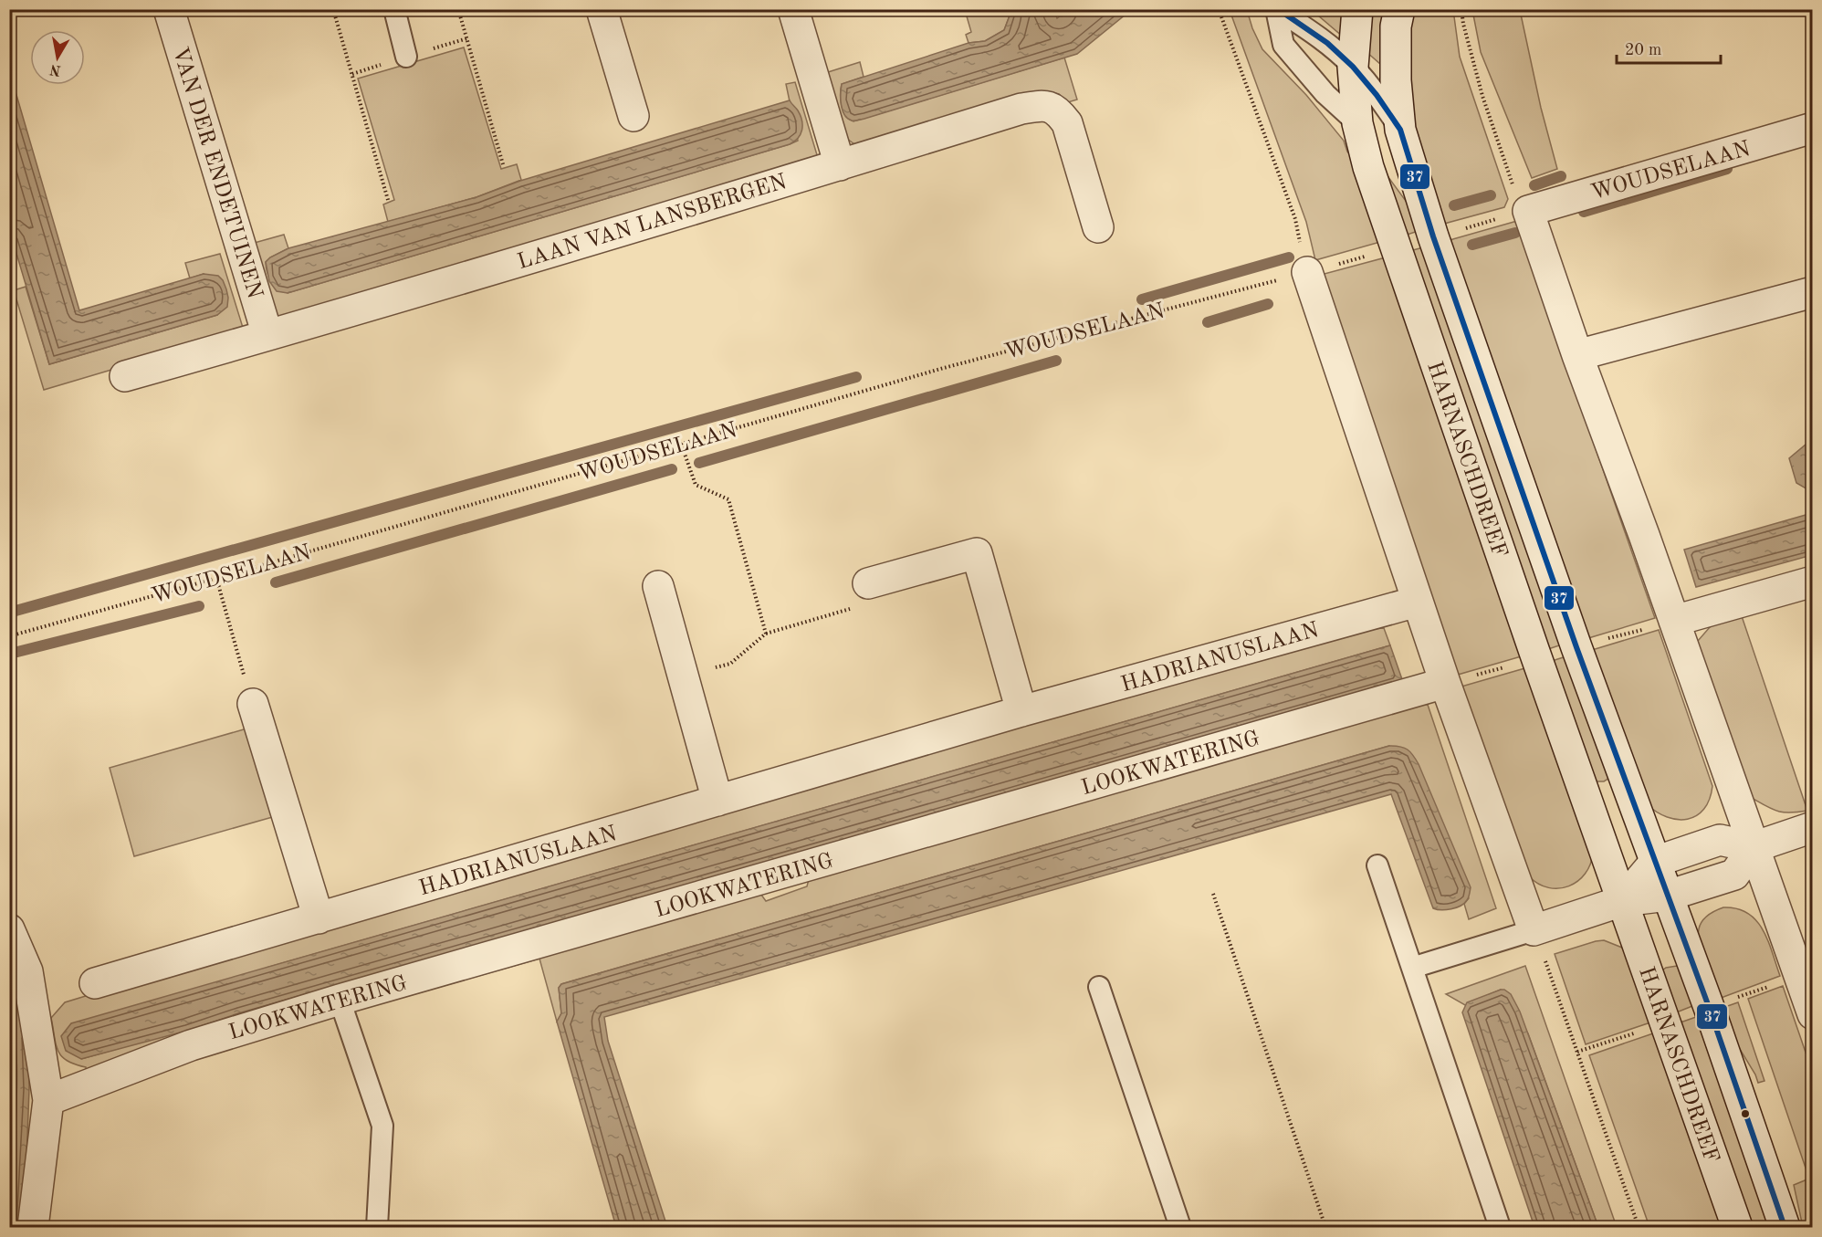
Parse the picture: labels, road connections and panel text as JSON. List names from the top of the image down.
{
  "streets": {
    "street": [
      "WOUDSELAAN",
      "VAN DER ENDETUINEN",
      "LAAN VAN LANSBERGEN",
      "HARNASCHDREEF",
      "HADRIANUSLAAN",
      "LOOKWATERING"
    ]
  },
  "crossings": [
    ["VAN DER ENDETUINEN", "LAAN VAN LANSBERGEN"]
  ],
  "lines": ["transit line 37"],
  "scale_bar": "20 m",
  "north": "bottom"
}
